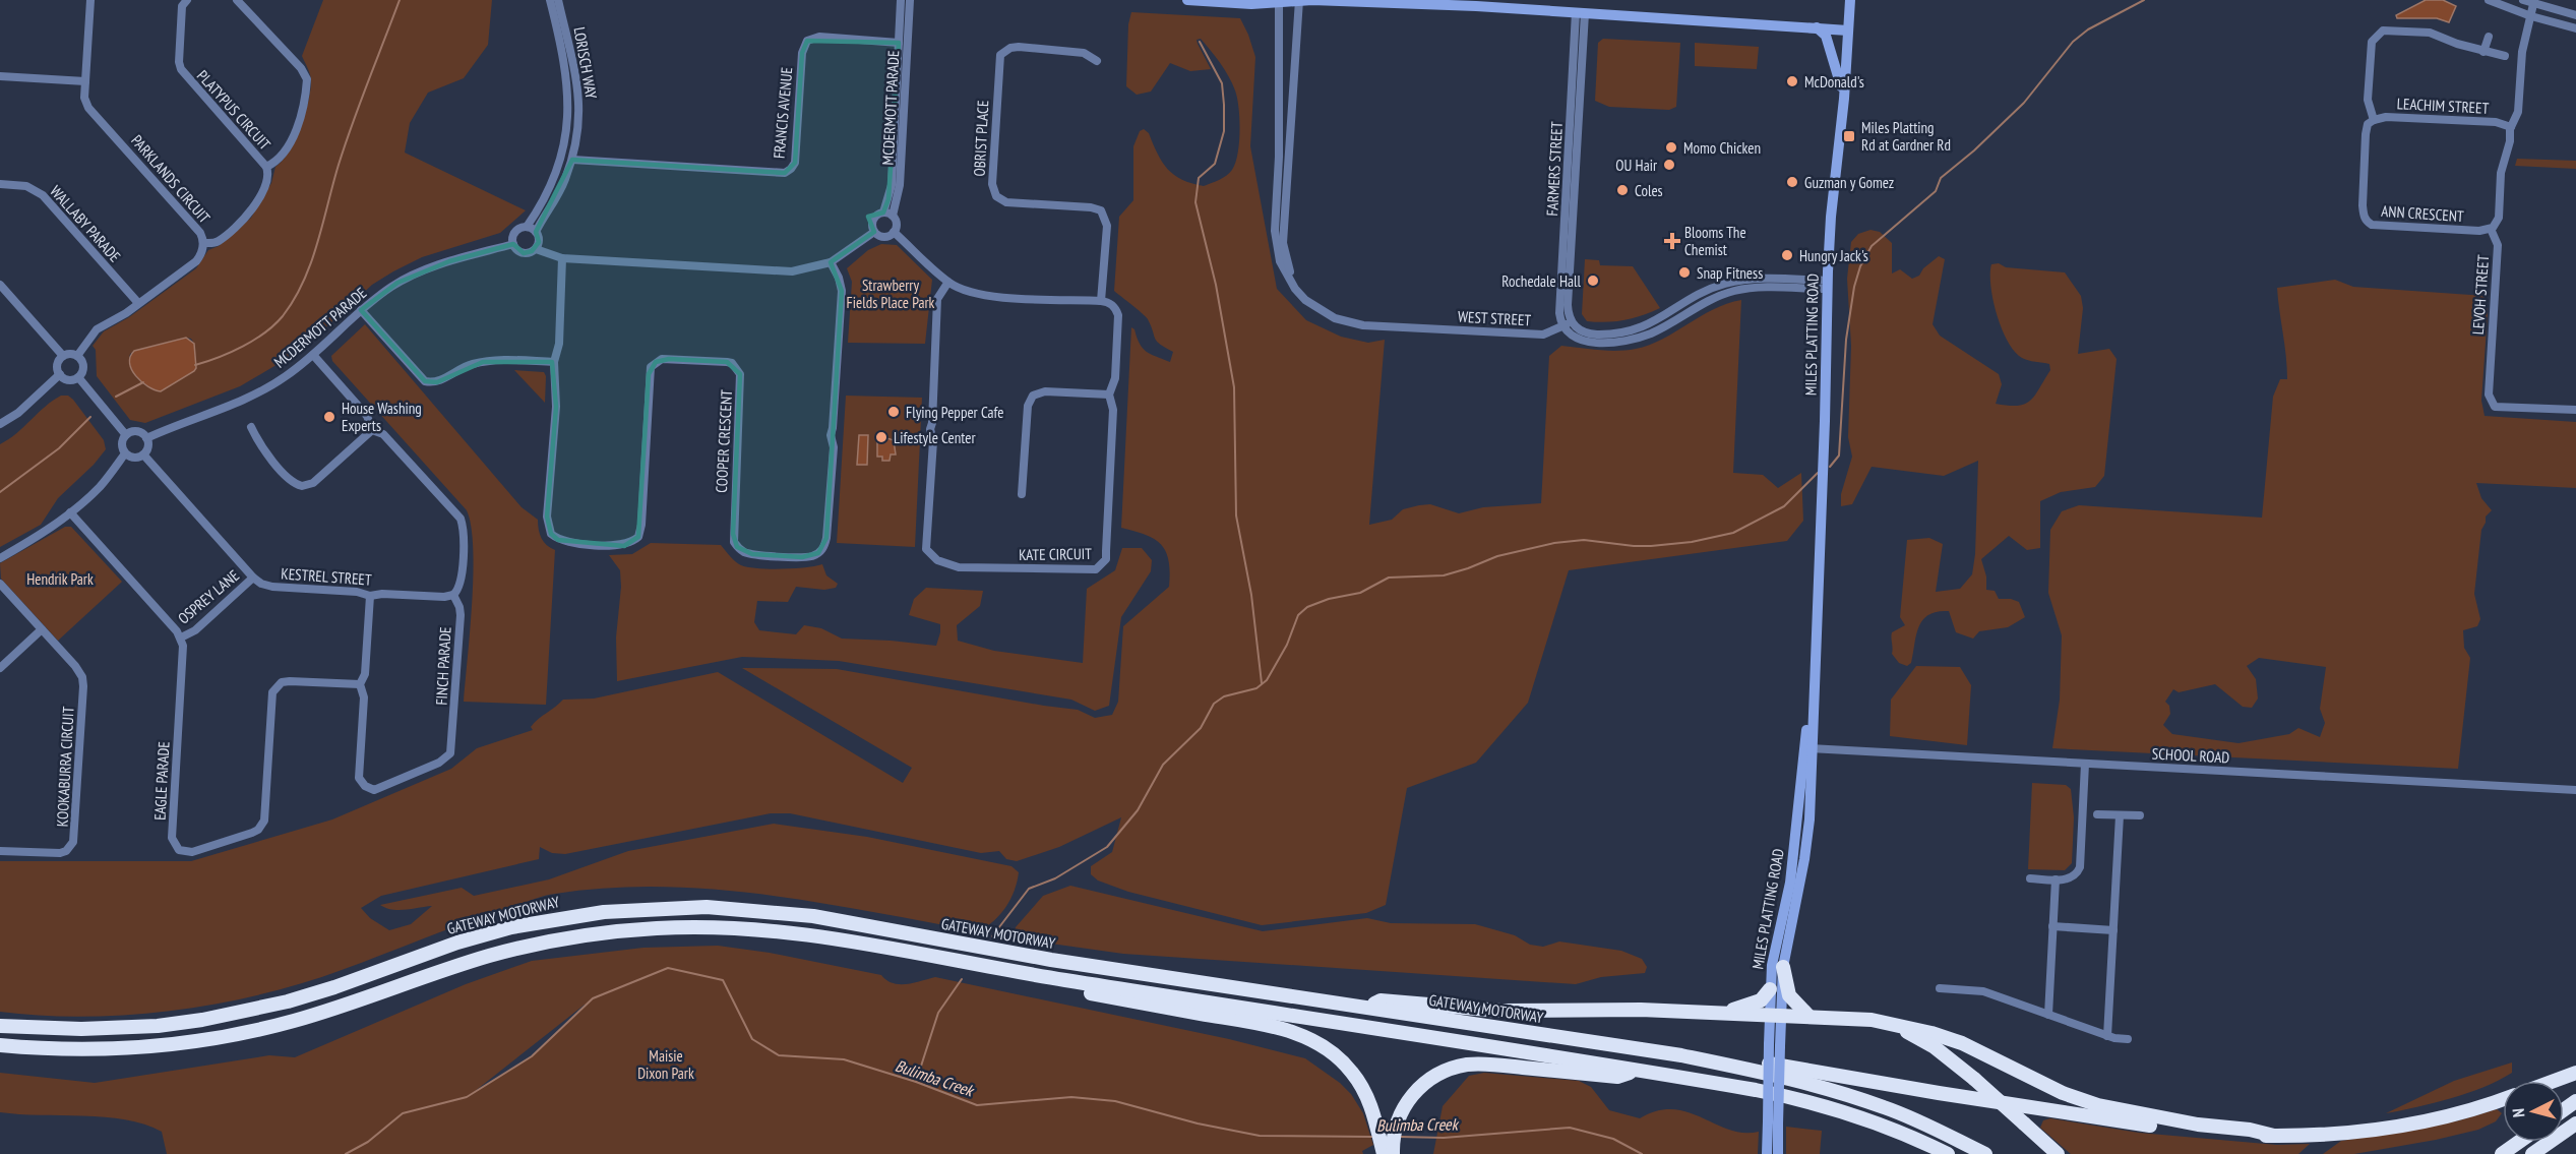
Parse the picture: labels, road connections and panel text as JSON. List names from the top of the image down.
{
  "streets": {
    "highway": ["GATEWAY MOTORWAY"],
    "main road": ["MILES PLATTING ROAD"],
    "street": [
      "LORISCH WAY",
      "LEACHIM STREET",
      "MCDERMOTT PARADE",
      "PLATYPUS CIRCUIT",
      "FRANCIS AVENUE",
      "OBRIST PLACE",
      "FARMERS STREET",
      "PARKLANDS CIRCUIT",
      "ANN CRESCENT",
      "WALLABY PARADE",
      "LEVOH STREET",
      "WEST STREET",
      "COOPER CRESCENT",
      "KATE CIRCUIT",
      "KESTREL STREET",
      "OSPREY LANE",
      "FINCH PARADE",
      "SCHOOL ROAD",
      "KOOKABURRA CIRCUIT",
      "EAGLE PARADE"
    ]
  },
  "crossings": [
    ["LORISCH WAY", "MCDERMOTT PARADE"],
    ["LORISCH WAY", "FRANCIS AVENUE"],
    ["LEACHIM STREET", "ANN CRESCENT"],
    ["MCDERMOTT PARADE", "FRANCIS AVENUE"],
    ["MCDERMOTT PARADE", "KESTREL STREET"],
    ["MCDERMOTT PARADE", "FINCH PARADE"],
    ["PLATYPUS CIRCUIT", "PARKLANDS CIRCUIT"],
    ["OBRIST PLACE", "KATE CIRCUIT"],
    ["FARMERS STREET", "WEST STREET"],
    ["PARKLANDS CIRCUIT", "WALLABY PARADE"],
    ["ANN CRESCENT", "LEVOH STREET"],
    ["MILES PLATTING ROAD", "SCHOOL ROAD"],
    ["KESTREL STREET", "OSPREY LANE"],
    ["KESTREL STREET", "FINCH PARADE"],
    ["OSPREY LANE", "EAGLE PARADE"],
    ["FINCH PARADE", "EAGLE PARADE"]
  ],
  "water": ["Bulimba Creek"],
  "parks": ["Strawberry Fields Place Park", "Hendrik Park", "Maisie Dixon Park"],
  "places": {
    "other": [
      "McDonald's",
      "Momo Chicken",
      "OU Hair",
      "Guzman y Gomez",
      "Coles",
      "Hungry Jack's",
      "Snap Fitness",
      "Rochedale Hall",
      "Flying Pepper Cafe",
      "House Washing Experts",
      "Lifestyle Center"
    ],
    "transit": ["Miles Platting Rd at Gardner Rd"],
    "health": ["Blooms The Chemist"]
  },
  "north": "left"
}
